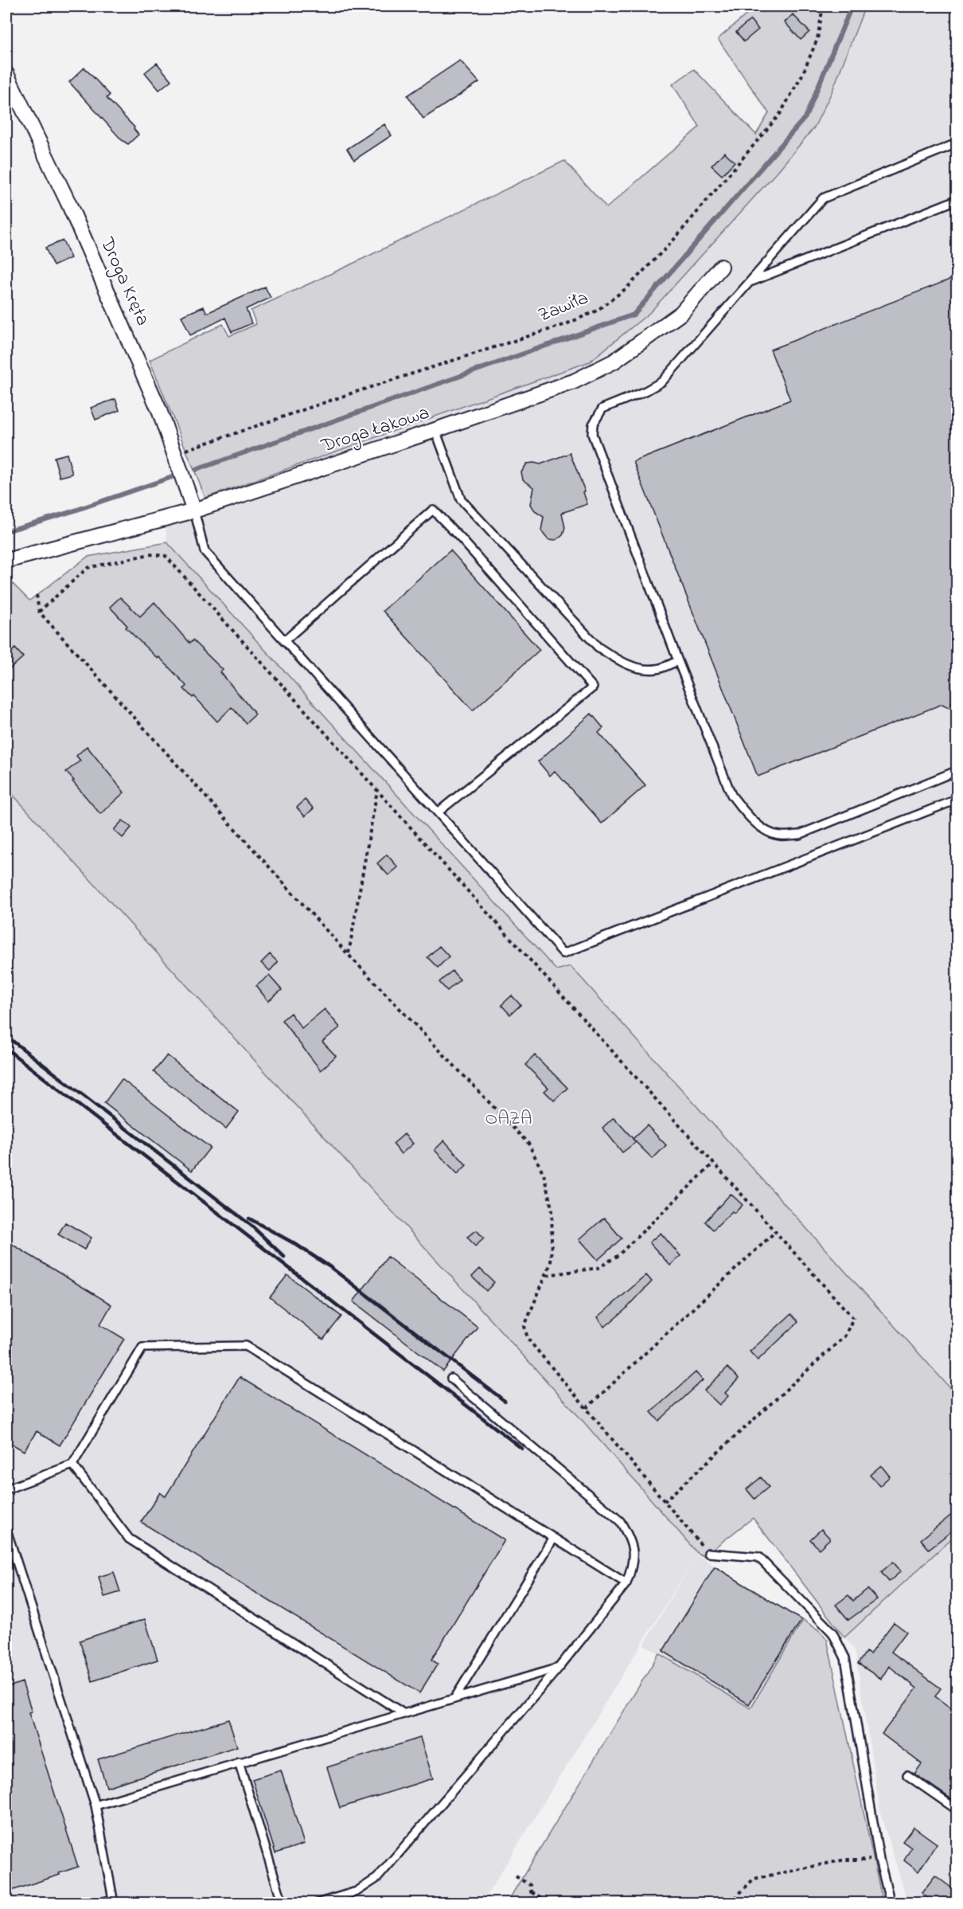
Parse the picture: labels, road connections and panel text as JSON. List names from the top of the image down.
{
  "streets": {
    "street": ["Droga Kręta", "Droga Łąkowa"],
    "path": ["Zawiła"]
  },
  "crossings": [
    ["Droga Kręta", "Zawiła"],
    ["Droga Kręta", "Droga Łąkowa"]
  ],
  "parks": ["OAZA"]
}
